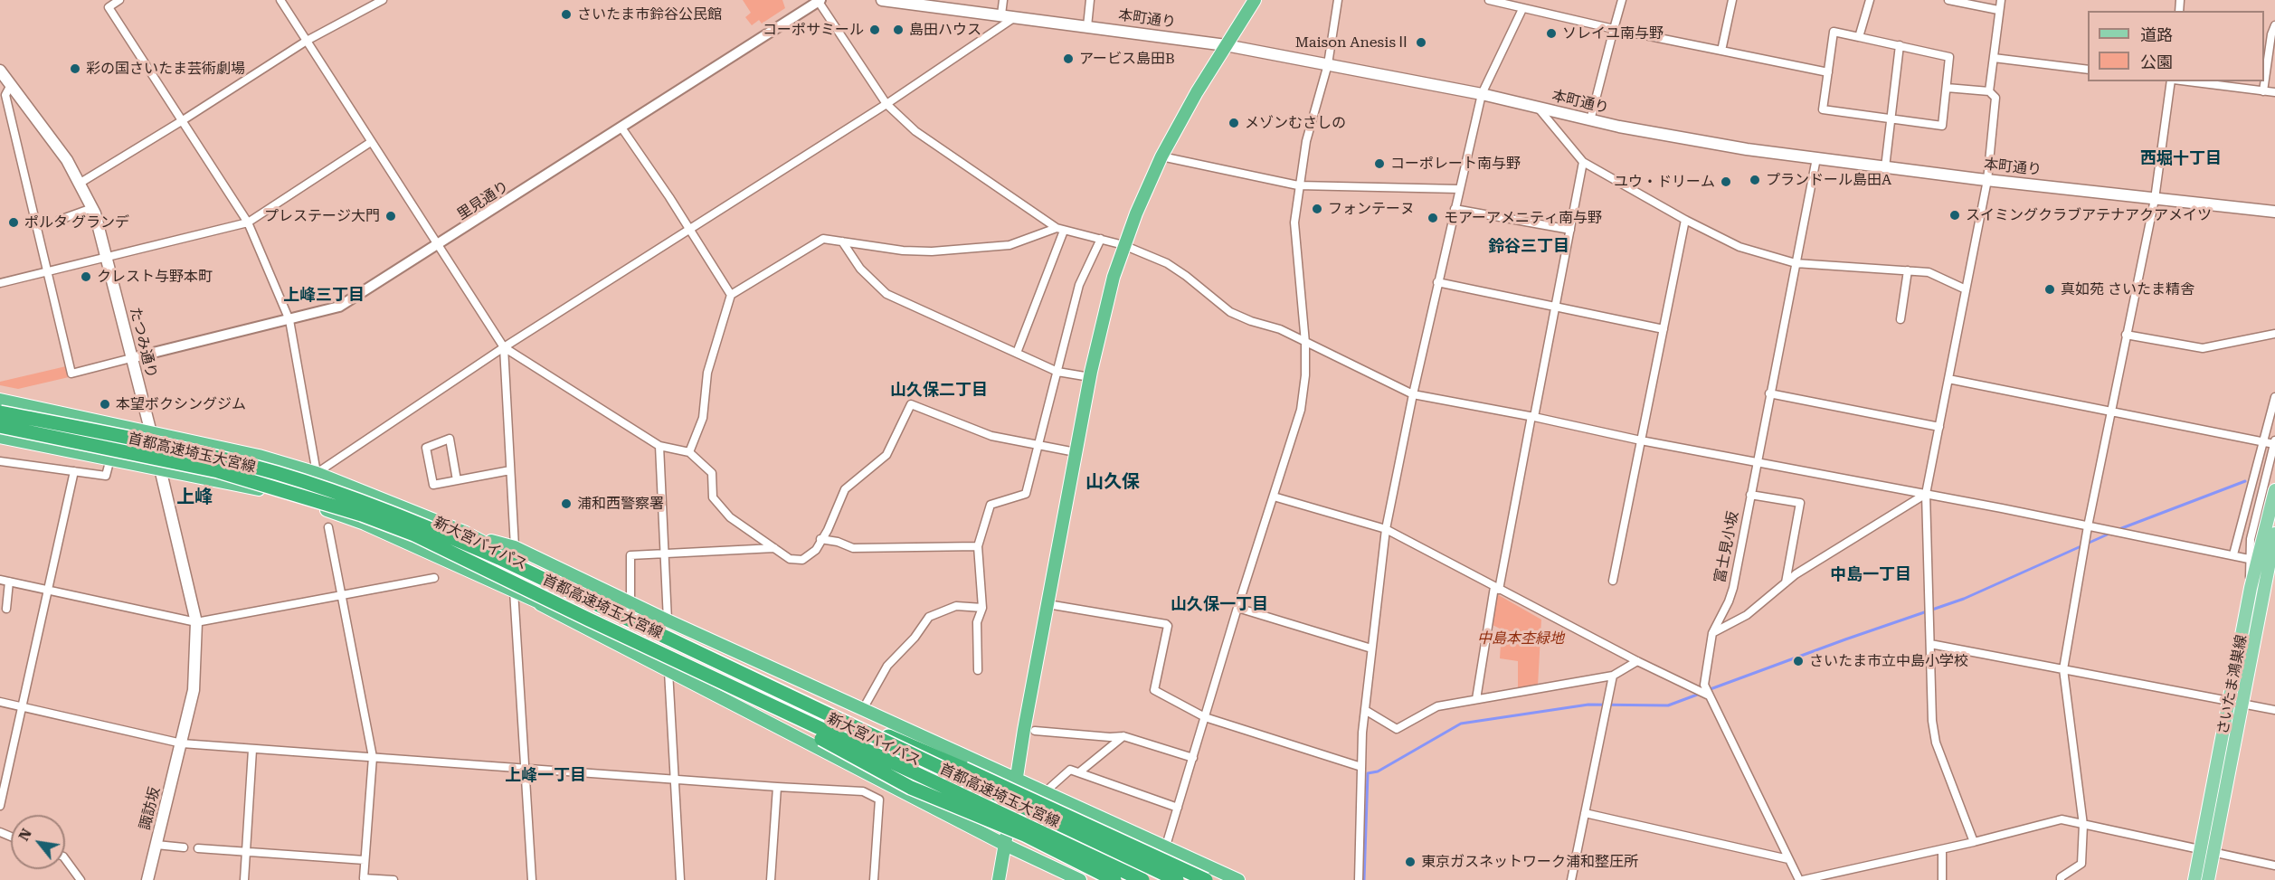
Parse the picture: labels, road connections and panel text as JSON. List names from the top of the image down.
{
  "streets": {
    "highway": ["首都高速埼玉大宮線", "新大宮バイパス"],
    "main road": [
      "本町通り",
      "たつみ通り",
      "さいたま鴻巣線",
      "諏訪坂"
    ],
    "street": ["里見通り", "富士見小坂"]
  },
  "crossings": [
    ["本町通り", "富士見小坂"],
    ["里見通り", "たつみ通り"],
    ["たつみ通り", "新大宮バイパス"],
    ["たつみ通り", "諏訪坂"]
  ],
  "districts": [
    "西堀十丁目",
    "鈴谷三丁目",
    "上峰三丁目",
    "山久保二丁目",
    "山久保",
    "上峰",
    "中島一丁目",
    "山久保一丁目",
    "上峰一丁目"
  ],
  "parks": ["中島本杢緑地"],
  "places": [
    "さいたま市鈴谷公民館",
    "コーポサミール",
    "島田ハウス",
    "ソレイユ南与野",
    "Maison AnesisⅡ",
    "アービス島田B",
    "彩の国さいたま芸術劇場",
    "メゾンむさしの",
    "コーポレート南与野",
    "プランドール島田A",
    "ユウ・ドリーム",
    "フォンテーヌ",
    "スイミングクラブアテナアクアメイツ",
    "プレステージ大門",
    "モアーアメニティ南与野",
    "ポルタ グランデ",
    "クレスト与野本町",
    "真如苑 さいたま精舎",
    "本望ボクシングジム",
    "浦和西警察署",
    "さいたま市立中島小学校",
    "東京ガスネットワーク浦和整圧所"
  ],
  "legend": ["道路", "公園"],
  "north": "top left"
}
